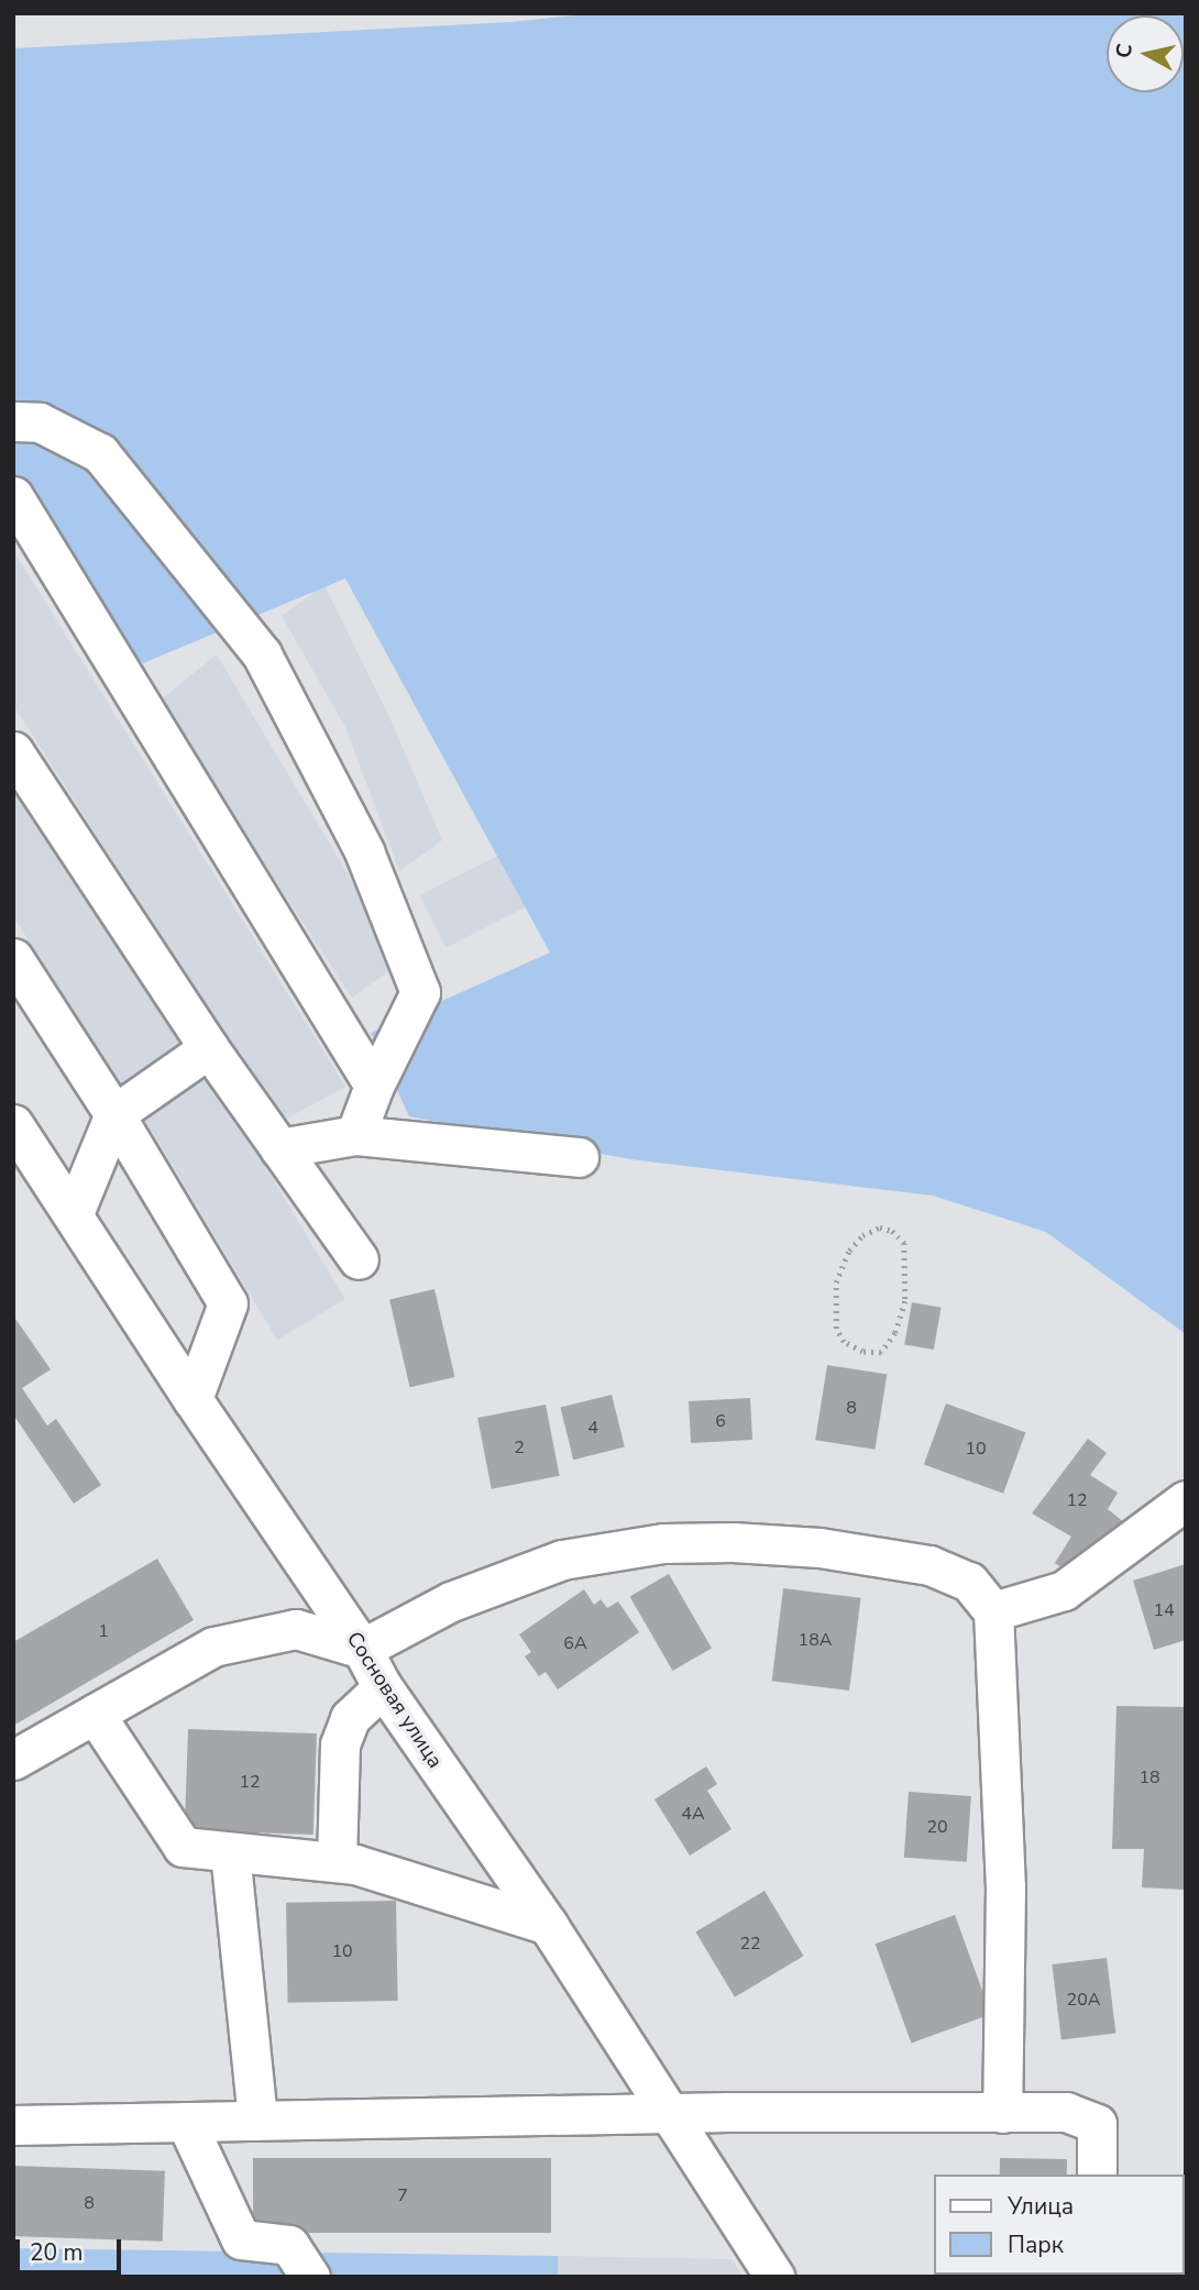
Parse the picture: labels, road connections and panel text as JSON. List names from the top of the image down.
{
  "streets": {
    "street": ["Сосновая улица"]
  },
  "house_numbers": [
    "8",
    "6",
    "4",
    "2",
    "10",
    "12",
    "14",
    "1",
    "18А",
    "6А",
    "18",
    "12",
    "4А",
    "20",
    "22",
    "10",
    "20А",
    "7",
    "8"
  ],
  "legend": ["Улица", "Парк"],
  "scale_bar": "20 m",
  "north": "left"
}
